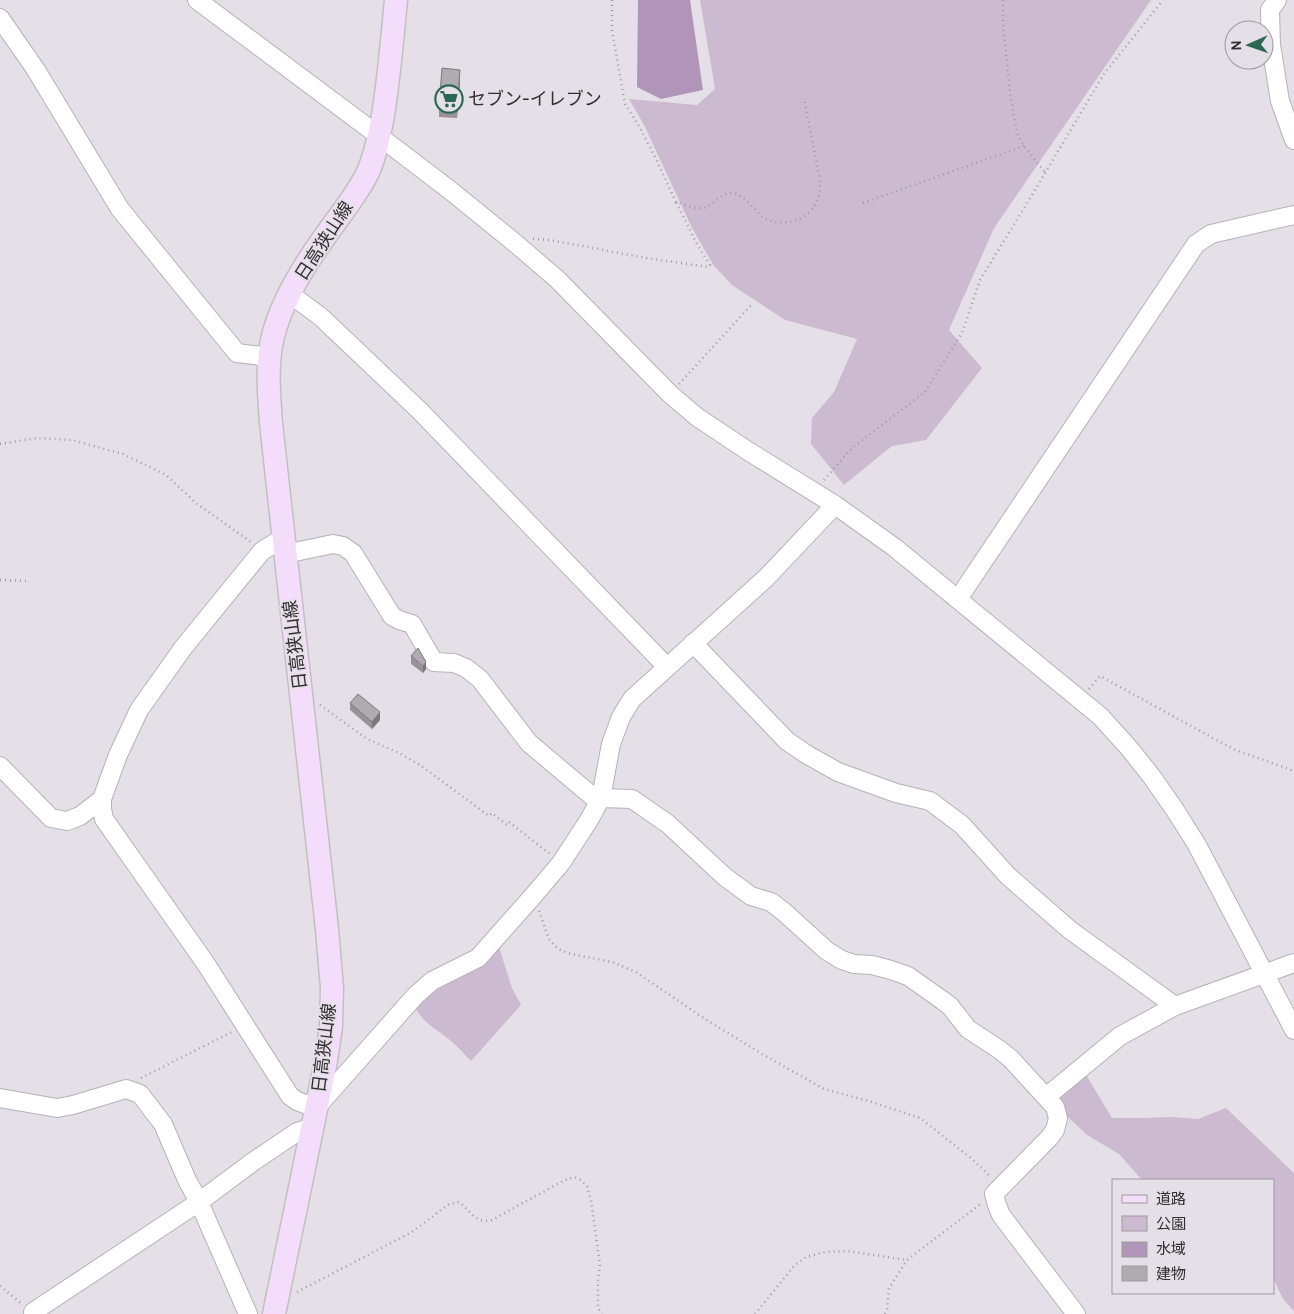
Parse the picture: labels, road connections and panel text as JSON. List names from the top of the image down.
{
  "streets": {
    "main road": ["日高狭山線"]
  },
  "places": {
    "supermarket": ["セブン-イレブン"]
  },
  "legend": [
    "道路",
    "公園",
    "水域",
    "建物"
  ],
  "north": "left"
}
